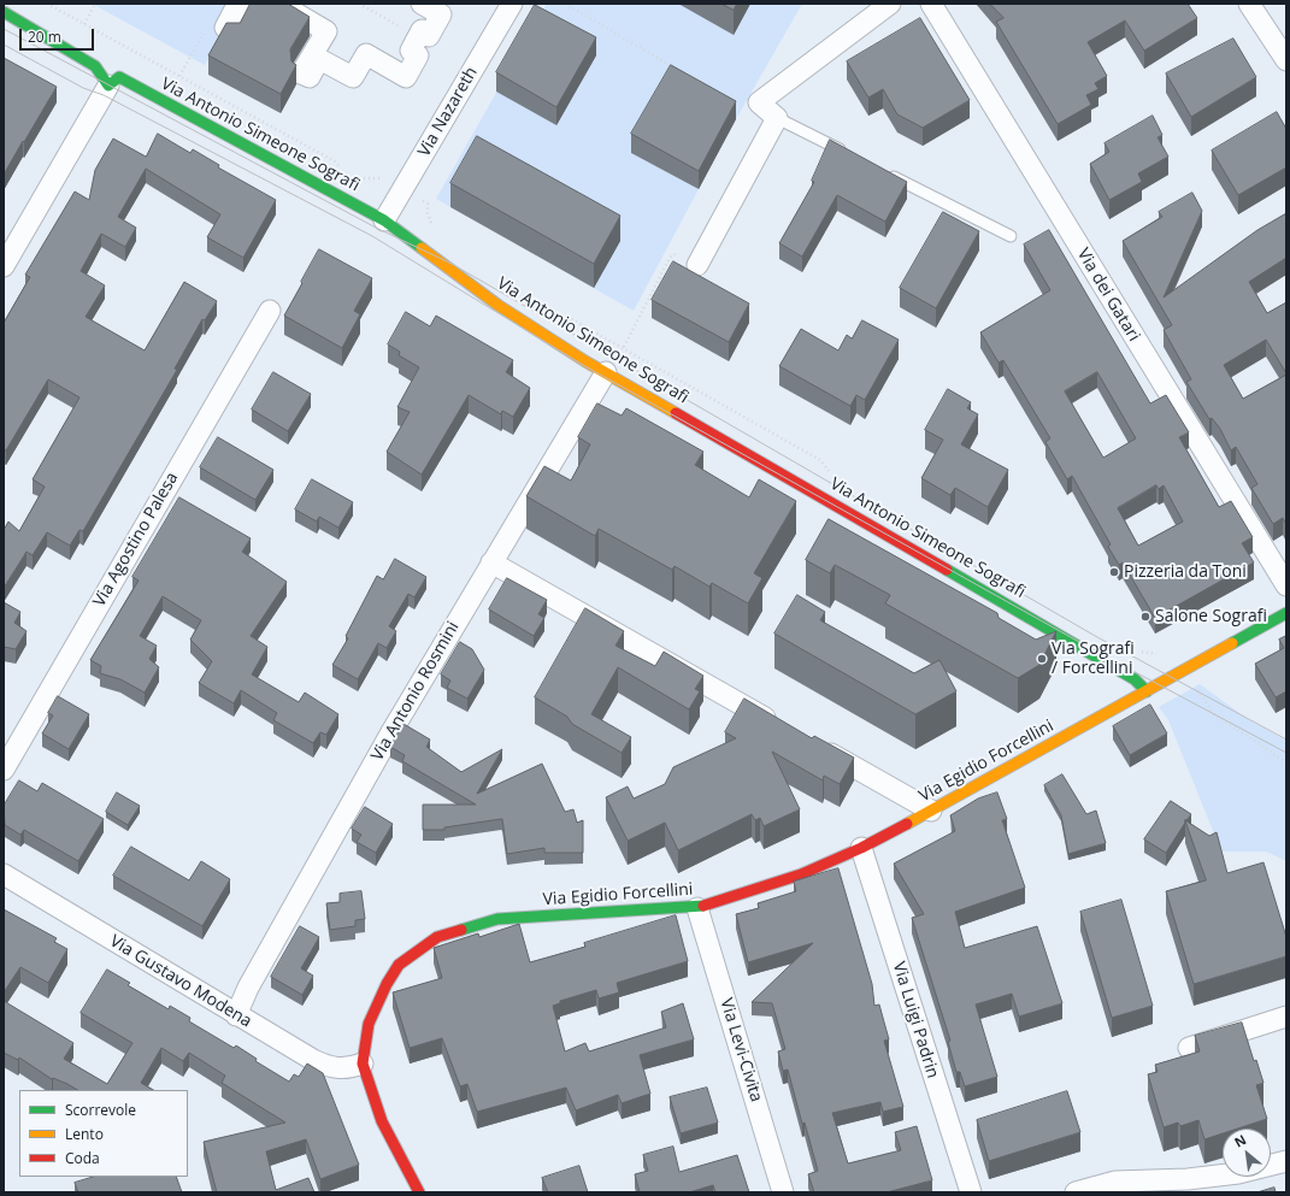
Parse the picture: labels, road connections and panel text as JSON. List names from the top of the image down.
{
  "streets": {
    "street": [
      "Via Nazareth",
      "Via Antonio Simeone Sografi",
      "Via dei Gatari",
      "Via Agostino Palesa",
      "Via Antonio Rosmini",
      "Via Egidio Forcellini",
      "Via Gustavo Modena",
      "Via Luigi Padrin",
      "Via Levi-Civita"
    ]
  },
  "crossings": [
    ["Via Nazareth", "Via Antonio Simeone Sografi"],
    ["Via Antonio Simeone Sografi", "Via Antonio Rosmini"],
    ["Via Antonio Simeone Sografi", "Via Egidio Forcellini"],
    ["Via Antonio Rosmini", "Via Gustavo Modena"],
    ["Via Egidio Forcellini", "Via Gustavo Modena"],
    ["Via Egidio Forcellini", "Via Luigi Padrin"],
    ["Via Egidio Forcellini", "Via Levi-Civita"]
  ],
  "places": ["Pizzeria da Toni", "Salone Sografi", "Via Sografi / Forcellini"],
  "legend": ["Scorrevole", "Lento", "Coda"],
  "scale_bar": "20 m",
  "north": "top left"
}
